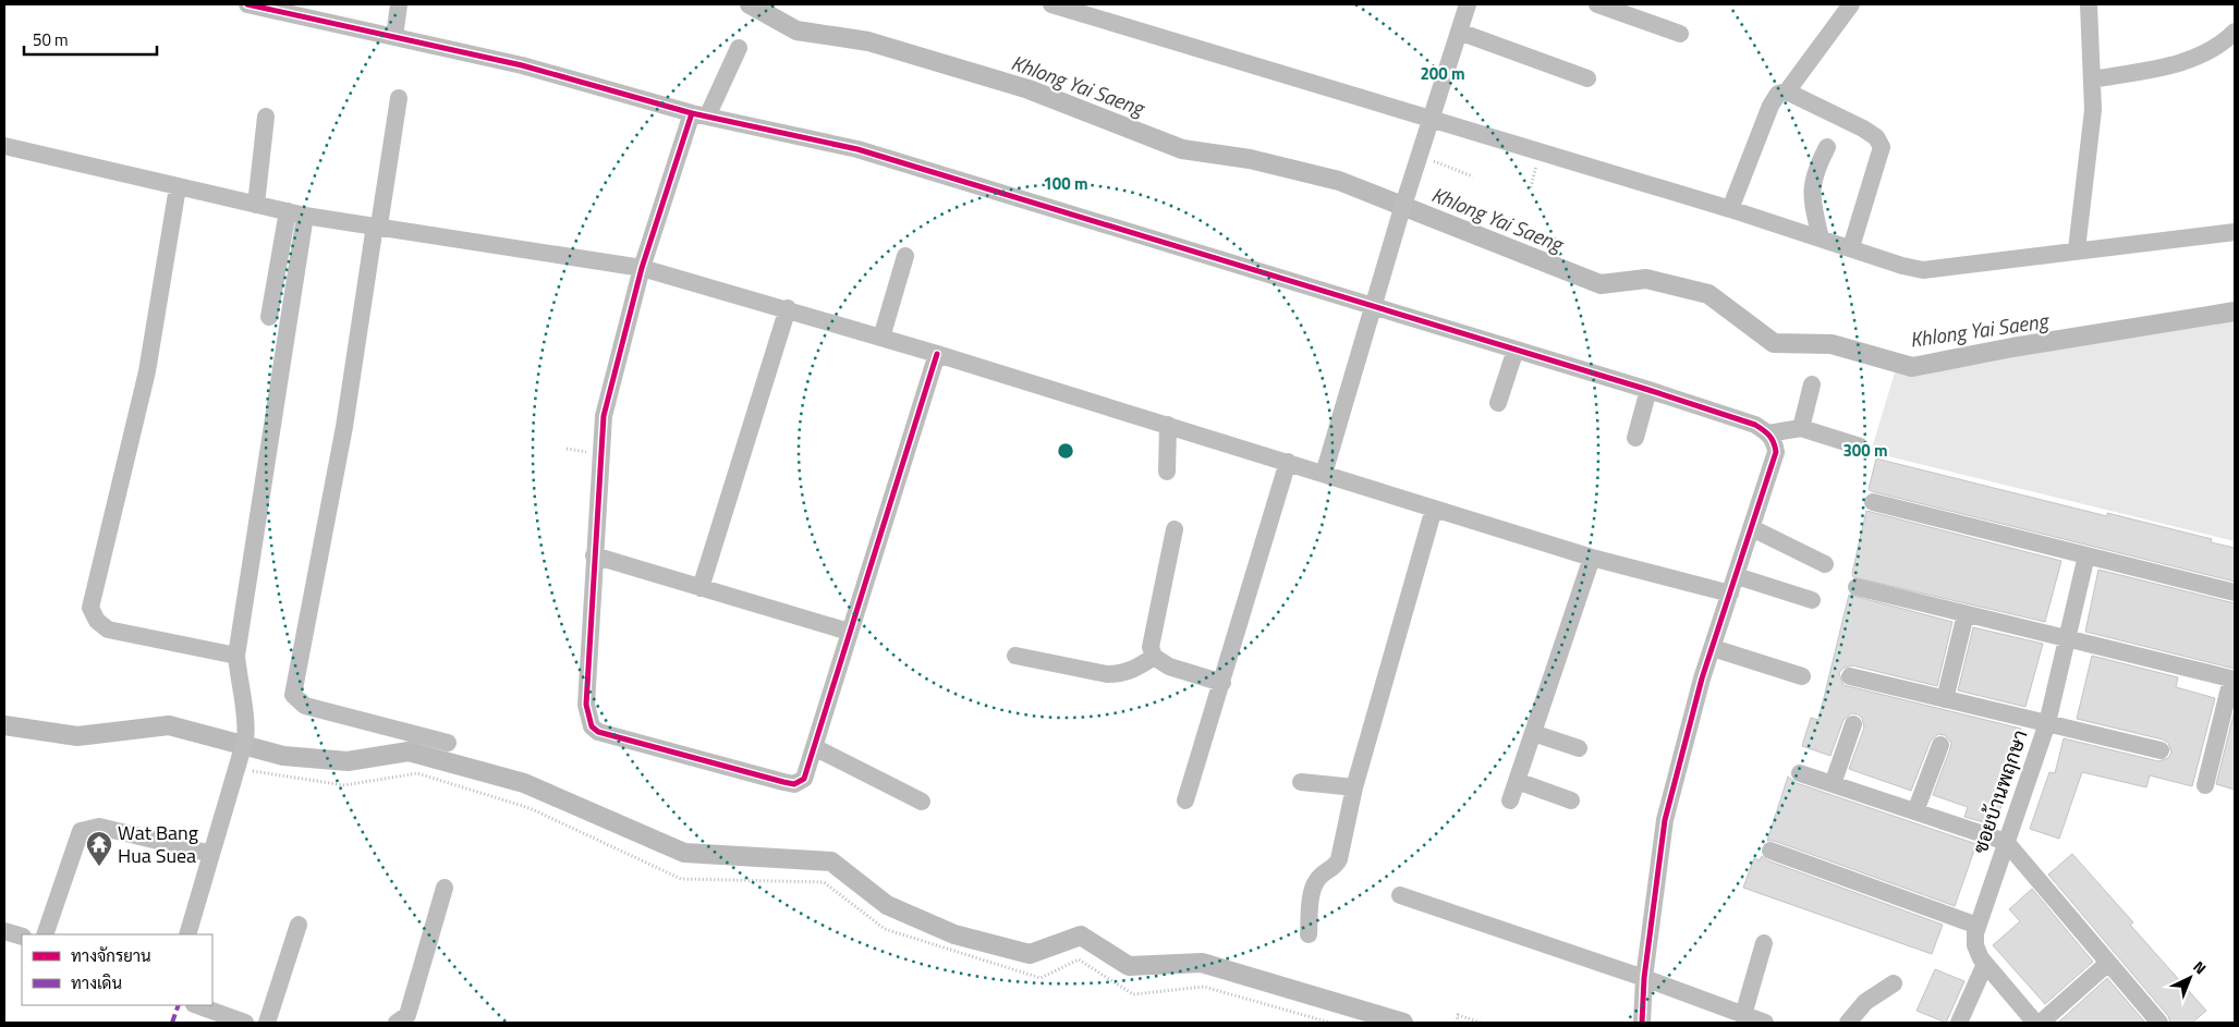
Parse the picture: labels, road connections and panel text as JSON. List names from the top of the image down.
{
  "streets": {
    "street": ["ซอยบ้านพฤกษา"]
  },
  "water": ["Khlong Yai Saeng"],
  "places": {
    "temple": ["Wat Bang Hua Suea"]
  },
  "legend": ["ทางจักรยาน", "ทางเดิน"],
  "scale_bar": "50 m",
  "north": "top right",
  "rings": ["200 m", "100 m", "300 m"]
}
